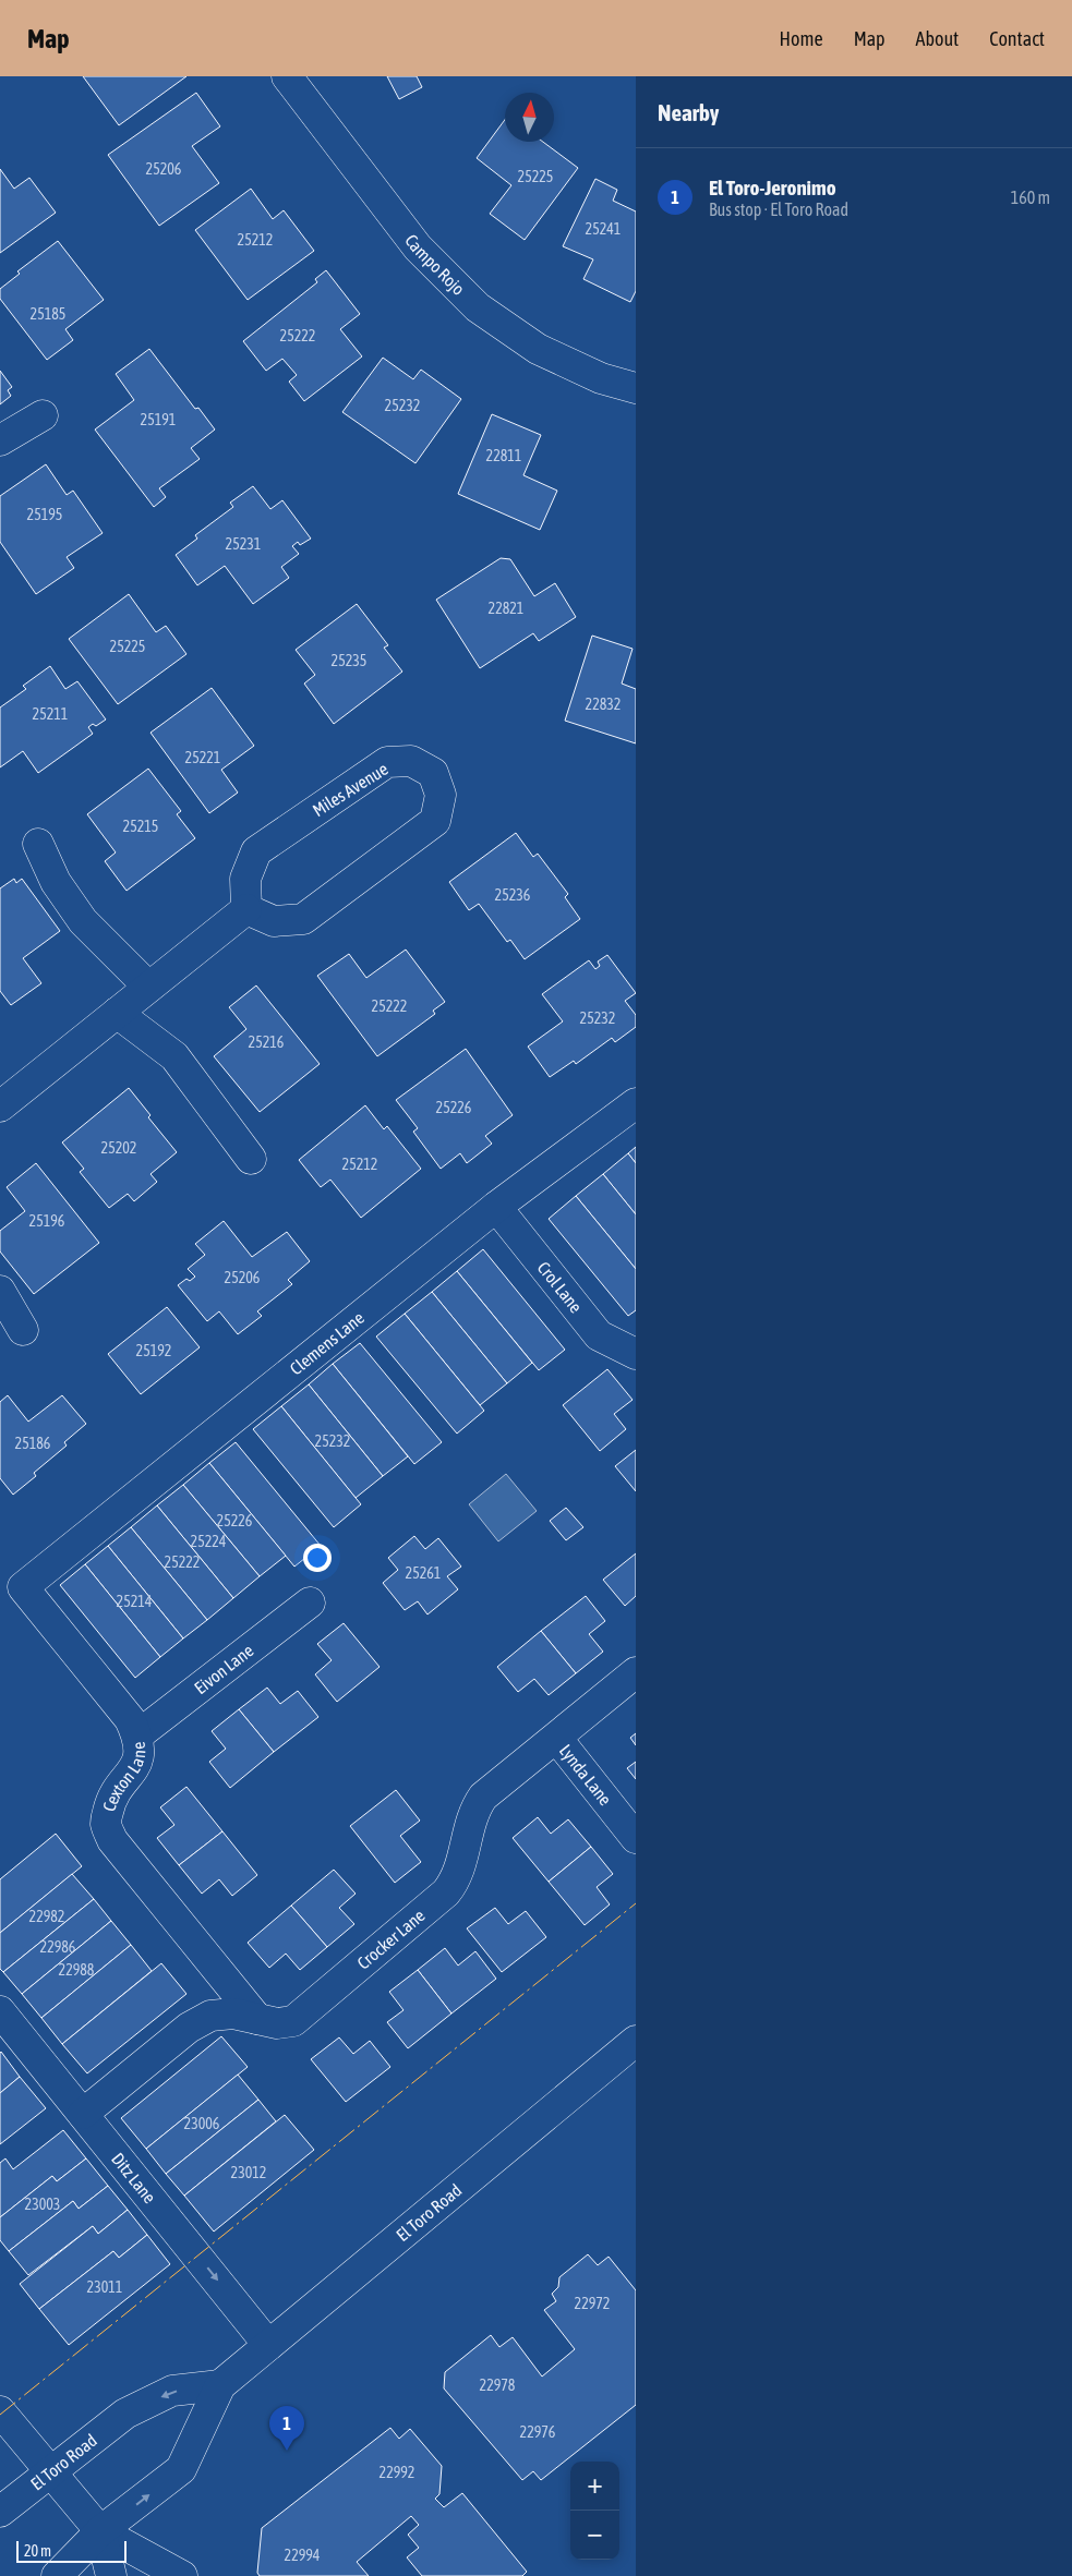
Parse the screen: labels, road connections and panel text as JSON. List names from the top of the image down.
{
  "streets": {
    "street": [
      "Campo Rojo",
      "Miles Avenue",
      "Crol Lane",
      "Clemens Lane",
      "Eivon Lane",
      "Lynda Lane",
      "Cexton Lane",
      "Crocker Lane",
      "Ditz Lane",
      "El Toro Road"
    ]
  },
  "crossings": [
    ["Crol Lane", "Clemens Lane"],
    ["Clemens Lane", "Cexton Lane"],
    ["Eivon Lane", "Cexton Lane"],
    ["Lynda Lane", "Crocker Lane"],
    ["Cexton Lane", "Crocker Lane"],
    ["Crocker Lane", "Ditz Lane"],
    ["Ditz Lane", "El Toro Road"]
  ],
  "house_numbers": [
    "25206",
    "25225",
    "25241",
    "25212",
    "25185",
    "25222",
    "25232",
    "25191",
    "22811",
    "25195",
    "25231",
    "22821",
    "25225",
    "25235",
    "22832",
    "25211",
    "25221",
    "25215",
    "25236",
    "25222",
    "25232",
    "25216",
    "25226",
    "25202",
    "25212",
    "25196",
    "25206",
    "25192",
    "25232",
    "25186",
    "25226",
    "25224",
    "25222",
    "25261",
    "25214",
    "22982",
    "22986",
    "22988",
    "23006",
    "23012",
    "23003",
    "23011",
    "22972",
    "22978",
    "22976",
    "22992",
    "22994"
  ],
  "scale_bar": "20 m",
  "north": "top",
  "page": {
    "header": "Map",
    "nav": [
      "Home",
      "Map",
      "About",
      "Contact"
    ],
    "heading": "Nearby",
    "list": [
      {
        "mark": "1",
        "name": "El Toro-Jeronimo",
        "note": "Bus stop · El Toro Road",
        "value": "160 m"
      }
    ],
    "pins": "1",
    "map_buttons": ["+", "−"],
    "scale": "20 m"
  }
}
